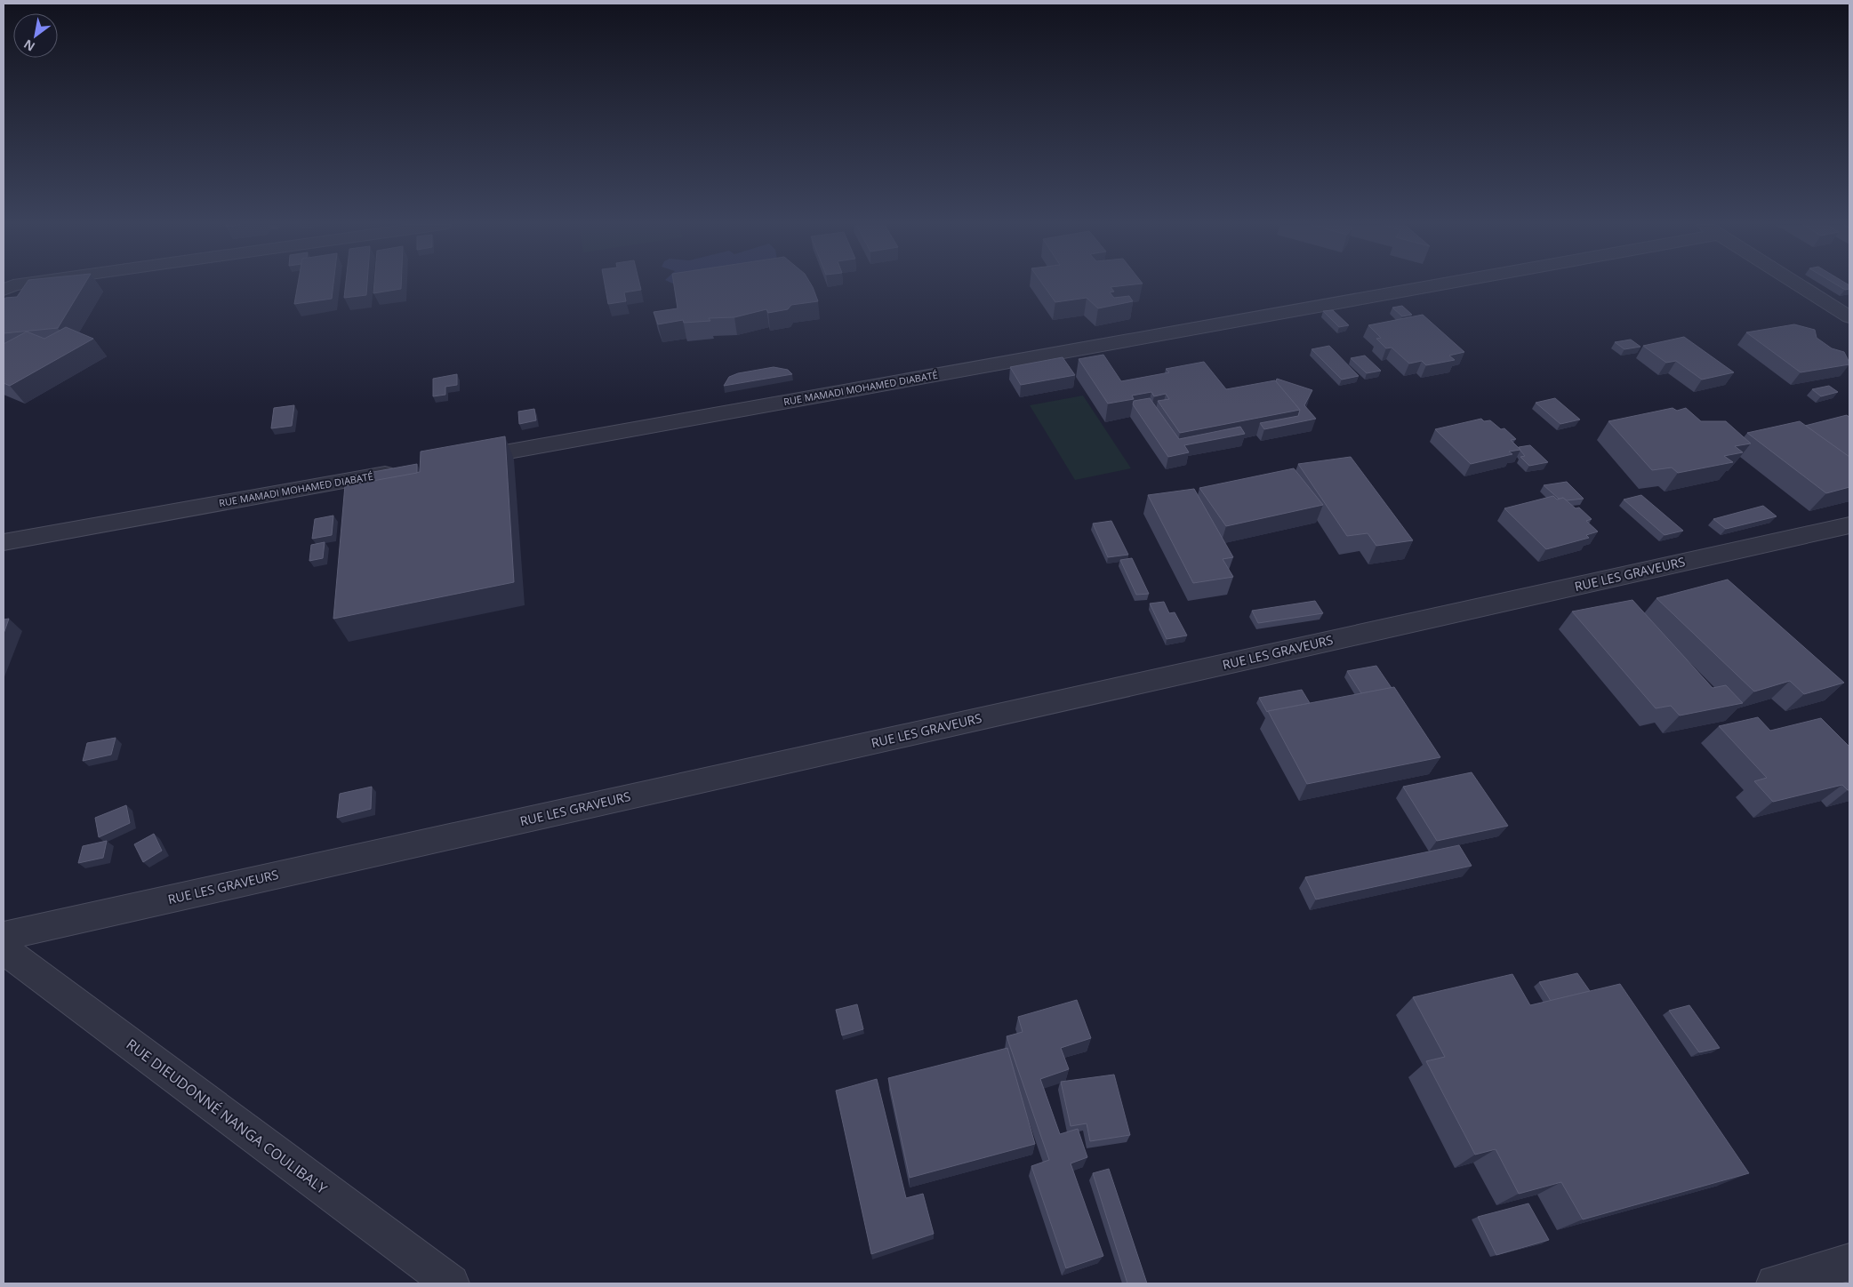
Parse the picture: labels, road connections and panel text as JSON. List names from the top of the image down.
{
  "streets": {
    "street": ["RUE MAMADI MOHAMED DIABATÉ", "RUE LES GRAVEURS", "RUE DIEUDONNÉ NANGA COULIBALY"]
  },
  "north": "bottom left"
}
